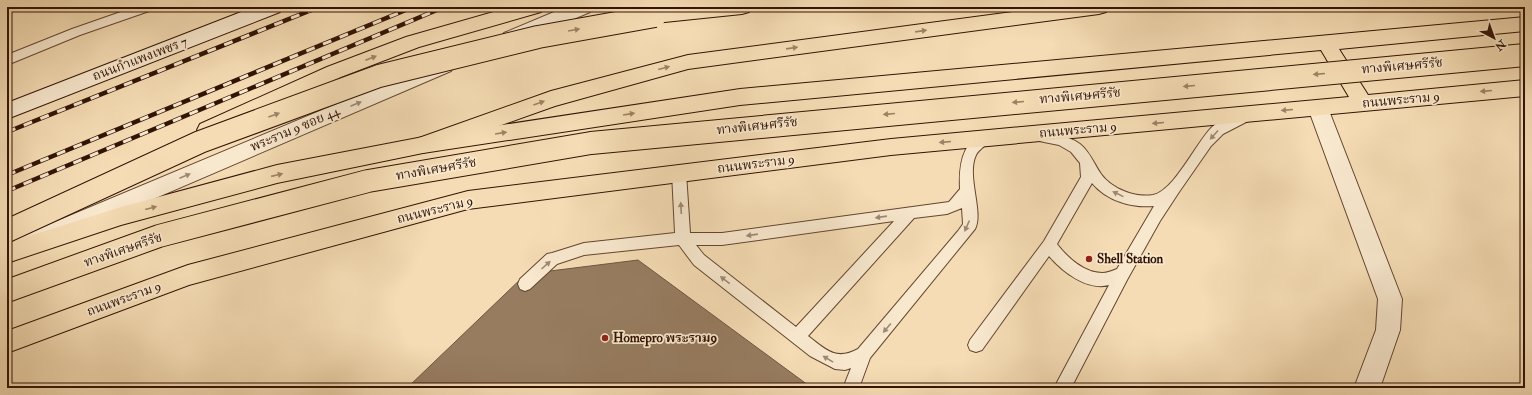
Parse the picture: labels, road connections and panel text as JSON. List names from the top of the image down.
{
  "streets": {
    "main road": ["ทางพิเศษศรีรัช", "ถนนพระราม 9"],
    "street": ["ถนนกำแพงเพชร 7", "พระราม 9 ซอย 44"]
  },
  "one_way": ["พระราม 9 ซอย 44"],
  "places": ["Shell Station", "Homepro พระราม9"],
  "north": "bottom right"
}
